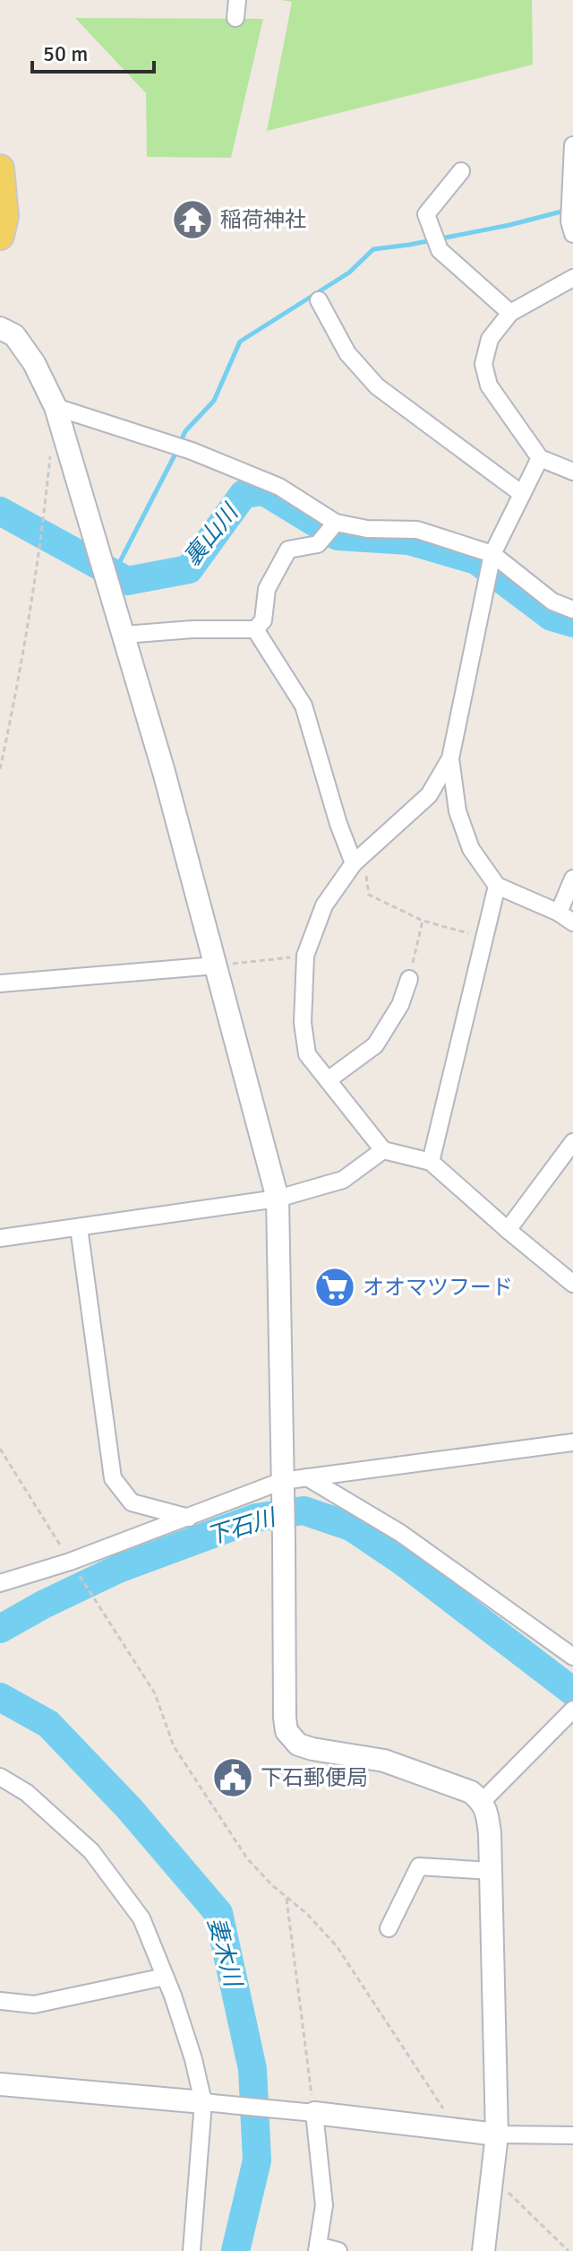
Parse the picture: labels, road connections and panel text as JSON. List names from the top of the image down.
{
  "water": ["裏山川", "下石川", "妻木川"],
  "places": {
    "temple": ["稲荷神社"],
    "supermarket": ["オオマツフード"],
    "public building": ["下石郵便局"]
  },
  "scale_bar": "50 m"
}
